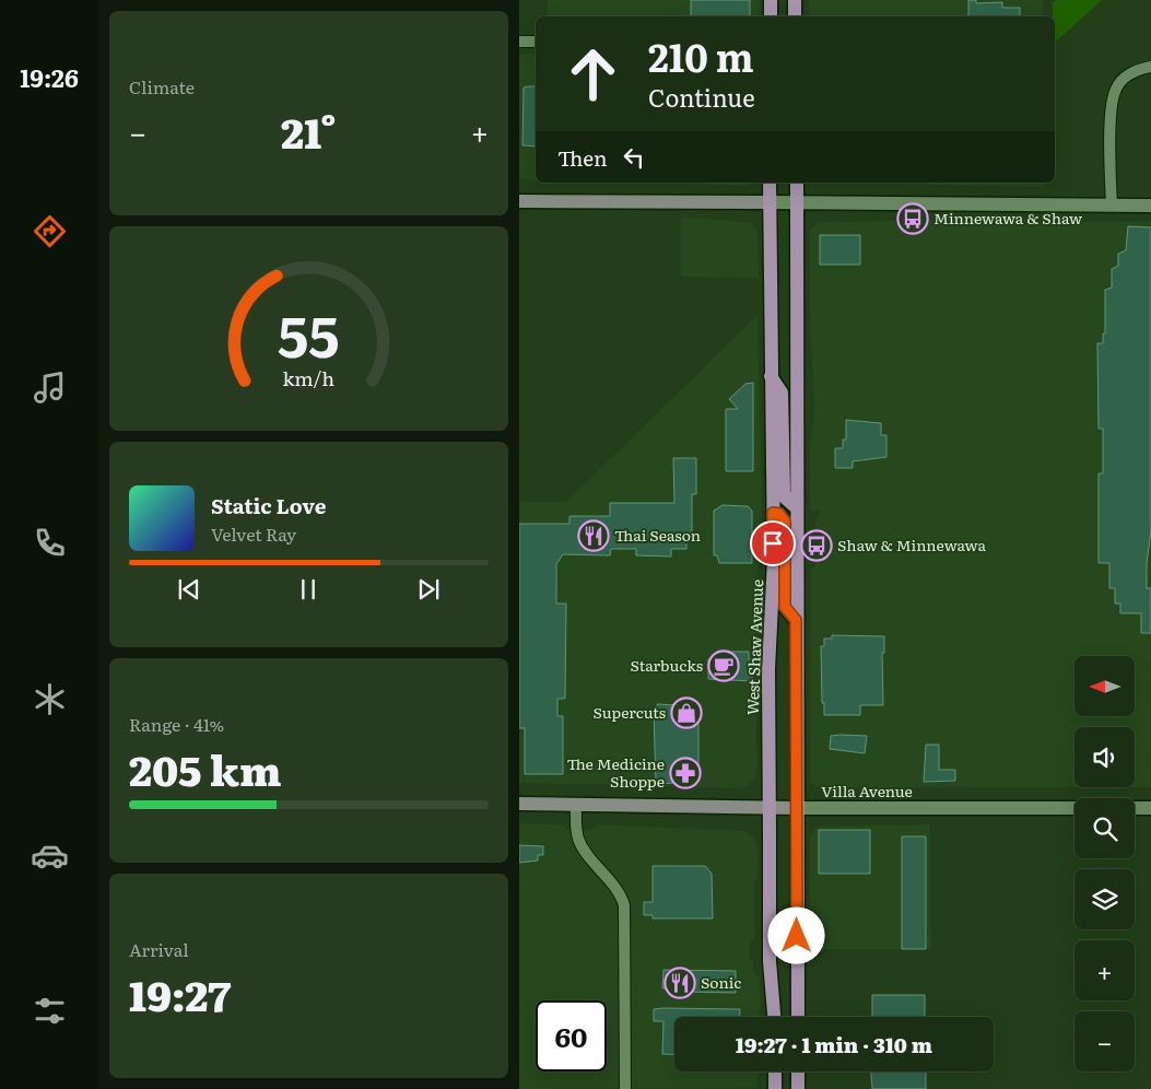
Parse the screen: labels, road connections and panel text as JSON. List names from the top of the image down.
{
  "streets": {
    "main road": ["West Shaw Avenue", "Villa Avenue"]
  },
  "crossings": [
    ["West Shaw Avenue", "Villa Avenue"]
  ],
  "places": {
    "bus stop": ["Minnewawa & Shaw", "Shaw & Minnewawa"],
    "restaurant": ["Thai Season", "Sonic"],
    "cafe": ["Starbucks"],
    "shop": ["Supercuts"],
    "pharmacy": ["The Medicine Shoppe"]
  },
  "north": "left",
  "page": {
    "tabs": "19:26",
    "tile": [
      "Climate",
      ["Range · 41%", "205 km"],
      ["Arrival", "19:27"]
    ],
    "turn": ["210 m", "Continue"],
    "heat": ["−", "21°", "+"],
    "then": "Then",
    "song": ["Static Love", "Velvet Ray"],
    "map_buttons": ["+", "−"],
    "limit": "60",
    "trip": "19:27 · 1 min · 310 m",
    "gauge": ["55", "km/h"]
  }
}
